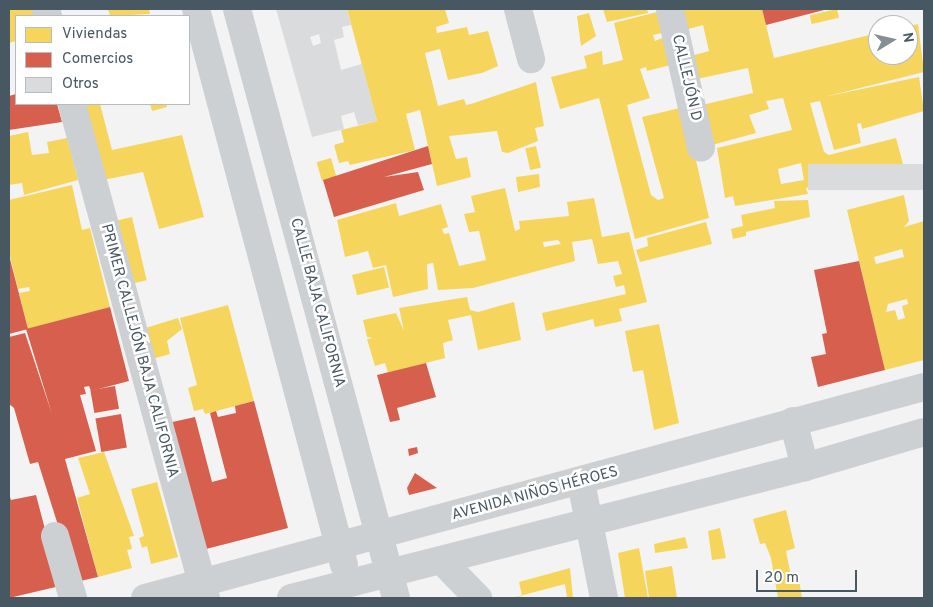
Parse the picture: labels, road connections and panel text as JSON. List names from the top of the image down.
{
  "streets": {
    "street": [
      "CALLEJÓN D",
      "CALLE BAJA CALIFORNIA",
      "PRIMER CALLEJÓN BAJA CALIFORNIA",
      "AVENIDA NIÑOS HÉROES"
    ]
  },
  "crossings": [
    ["CALLE BAJA CALIFORNIA", "AVENIDA NIÑOS HÉROES"],
    ["PRIMER CALLEJÓN BAJA CALIFORNIA", "AVENIDA NIÑOS HÉROES"]
  ],
  "legend": ["Viviendas", "Comercios", "Otros"],
  "scale_bar": "20 m",
  "north": "right"
}
